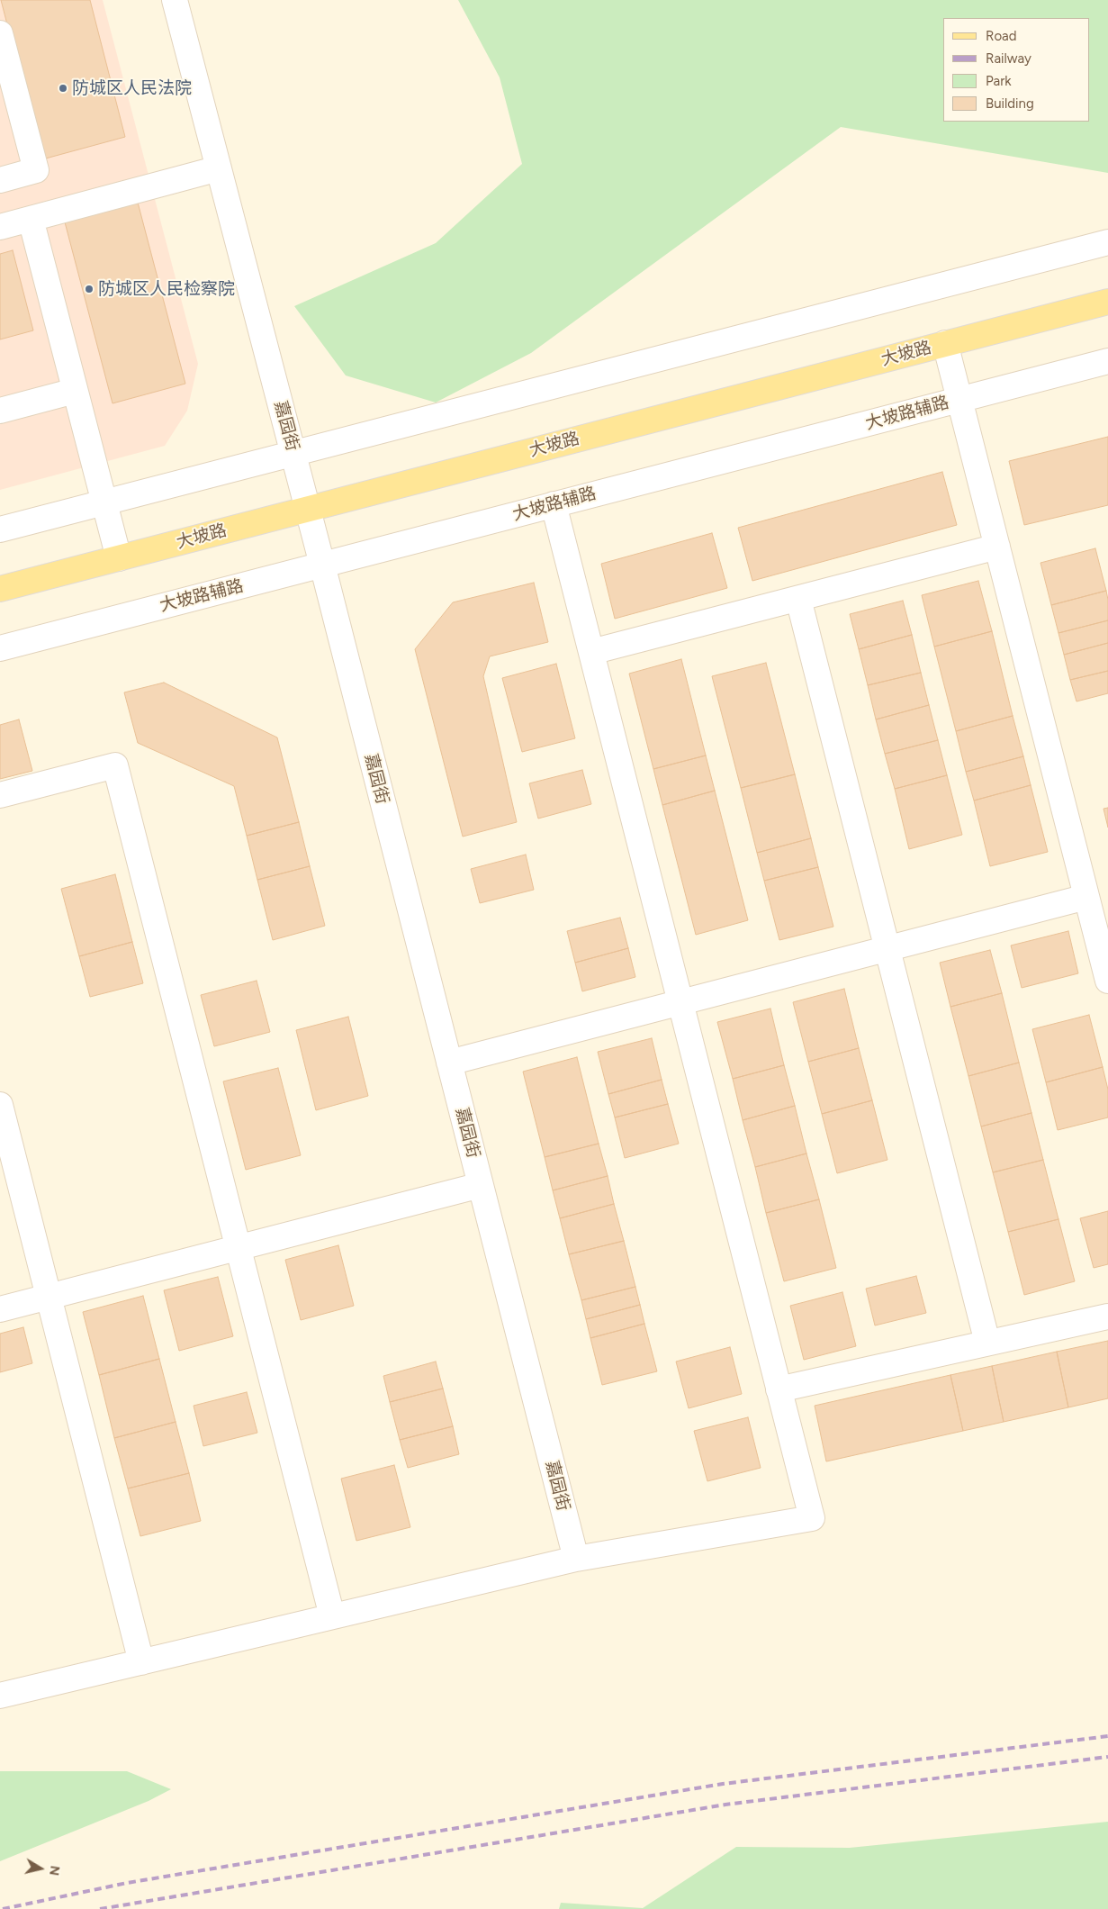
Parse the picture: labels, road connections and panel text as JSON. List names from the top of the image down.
{
  "streets": {
    "main road": ["大坡路"],
    "street": ["大坡路辅路", "嘉园街"]
  },
  "crossings": [
    ["大坡路", "嘉园街"],
    ["大坡路辅路", "嘉园街"]
  ],
  "places": ["防城区人民法院", "防城区人民检察院"],
  "legend": [
    "Road",
    "Railway",
    "Park",
    "Building"
  ],
  "north": "right"
}
